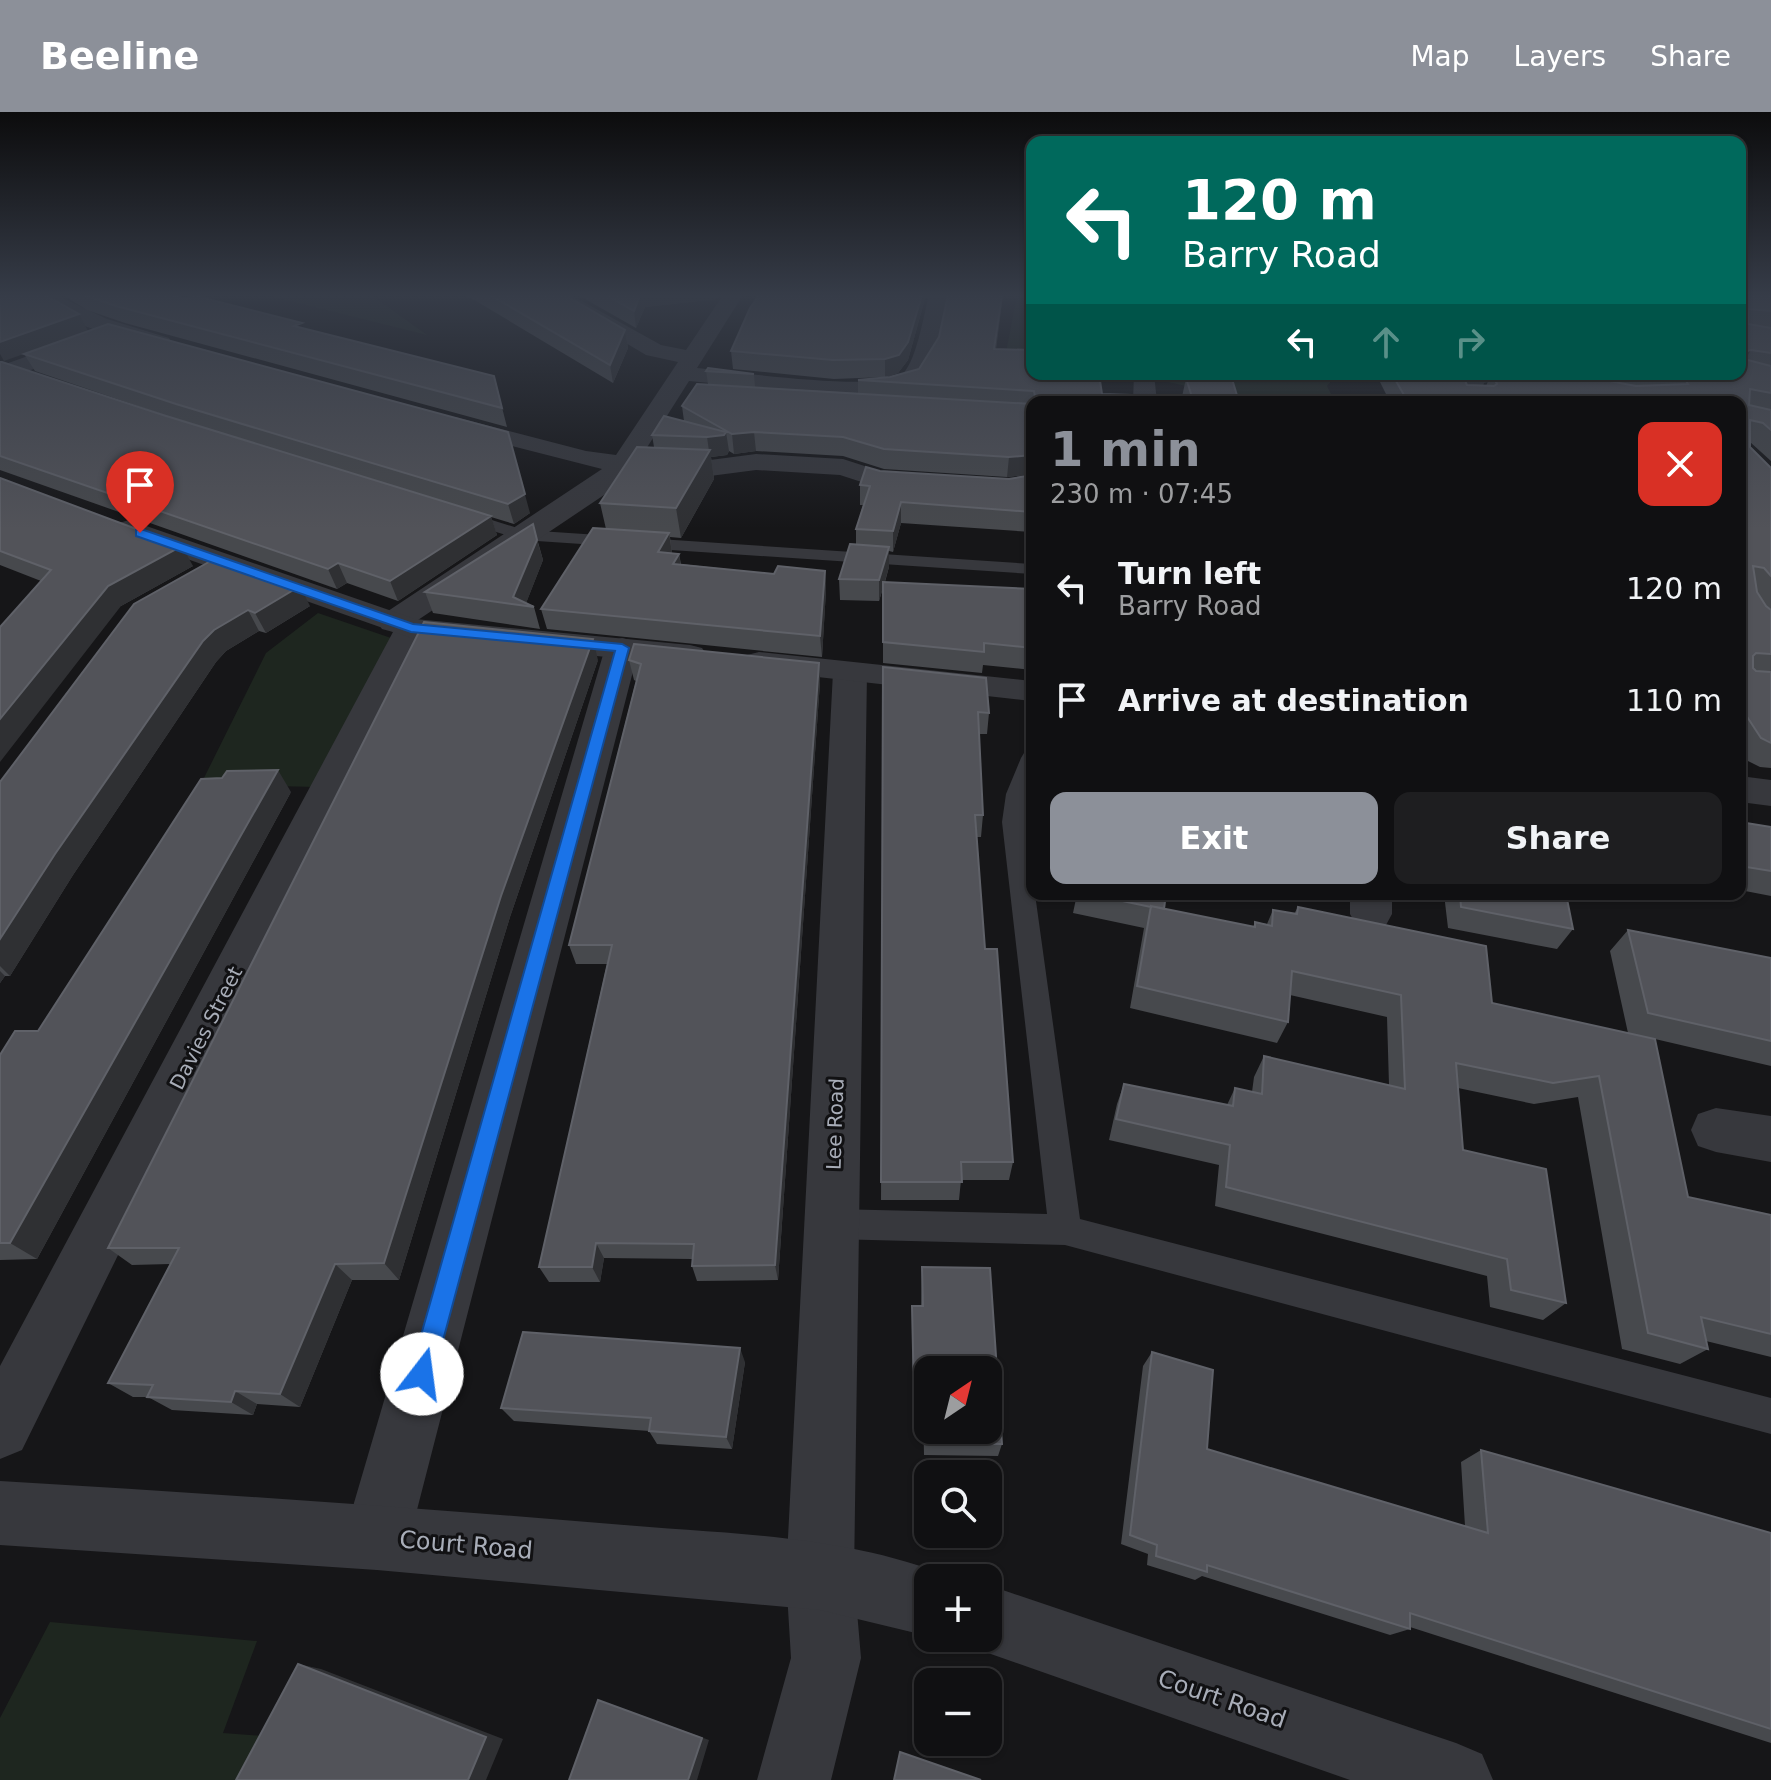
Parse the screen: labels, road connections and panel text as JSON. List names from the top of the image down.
{
  "streets": {
    "street": ["Davies Street", "Lee Road", "Court Road"]
  },
  "crossings": [
    ["Lee Road", "Court Road"]
  ],
  "north": "top right",
  "page": {
    "header": "Beeline",
    "nav": ["Map", "Layers", "Share"],
    "turn": ["120 m", "Barry Road"],
    "heading": ["1 min", "230 m · 07:45"],
    "list": [
      {
        "name": "Turn left",
        "note": "Barry Road",
        "value": "120 m"
      },
      {
        "name": "Arrive at destination",
        "value": "110 m"
      }
    ],
    "buttons": ["Exit", "Share"],
    "map_buttons": ["+", "−"]
  }
}
